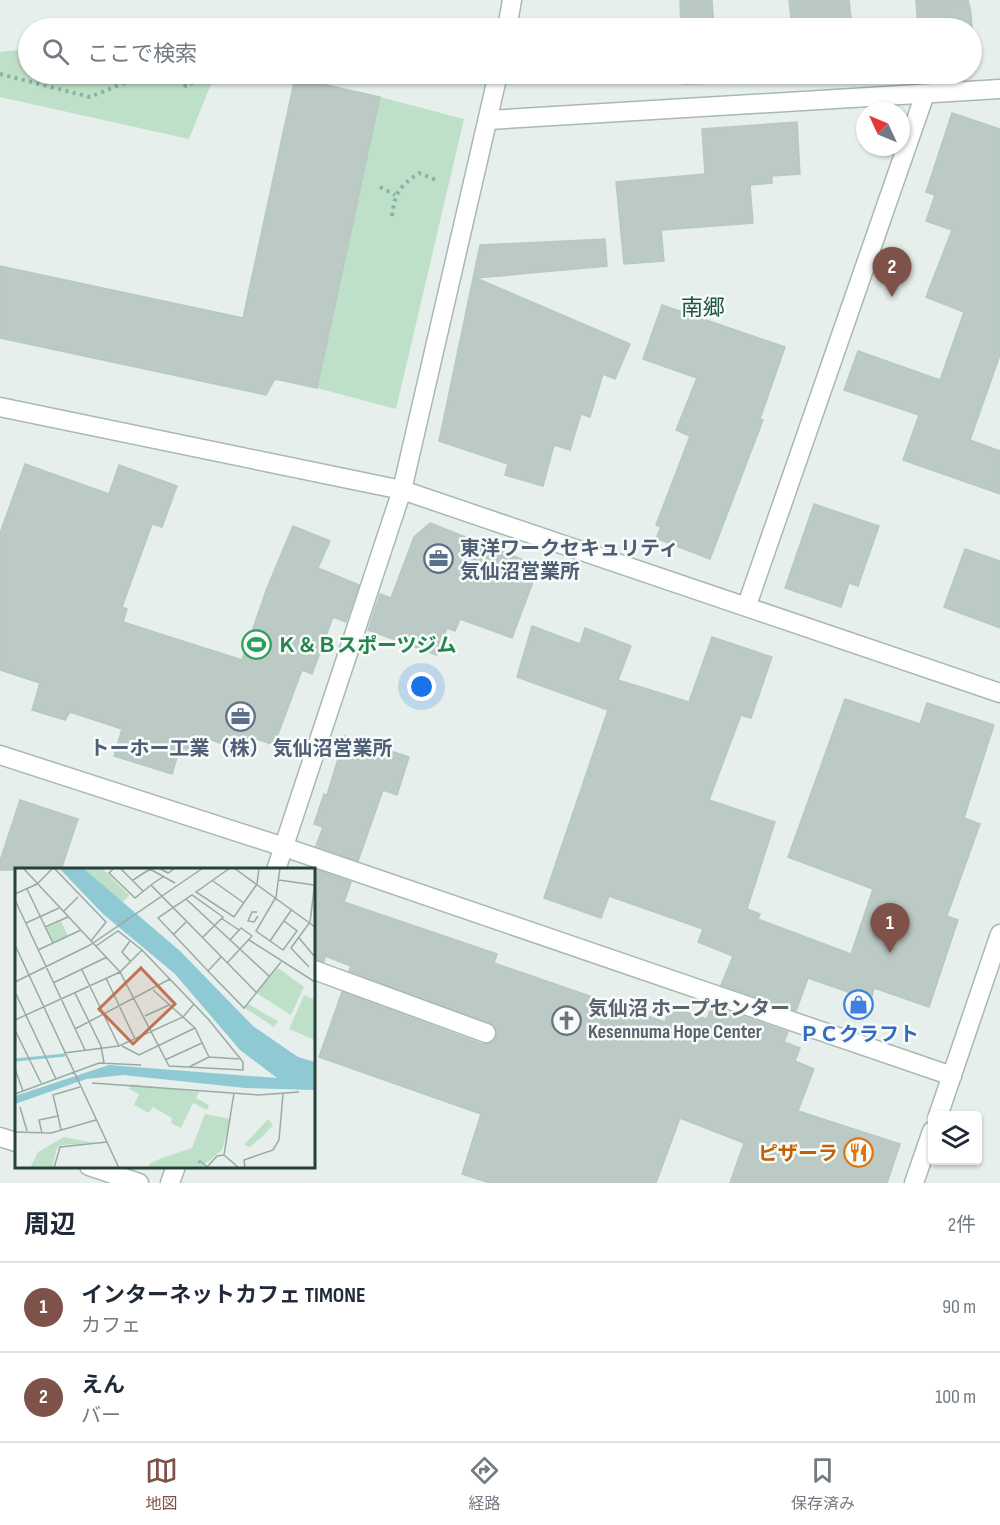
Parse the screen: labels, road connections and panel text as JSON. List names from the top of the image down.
{
  "districts": ["南郷"],
  "places": {
    "office": ["東洋ワークセキュリティ 気仙沼営業所", "トーホー工業（株） 気仙沼営業所"],
    "sports": ["Ｋ＆Ｂスポーツジム"],
    "shop": ["ＰＣクラフト"],
    "church": ["気仙沼 ホープセンター Kesennuma Hope Center"],
    "restaurant": ["ピザーラ"]
  },
  "north": "top left",
  "page": {
    "search": "ここで検索",
    "pins": ["2", "1"],
    "heading": ["周辺", "2件"],
    "list": [
      {
        "mark": "1",
        "name": "インターネットカフェ TIMONE",
        "note": "カフェ",
        "value": "90 m"
      },
      {
        "mark": "2",
        "name": "えん",
        "note": "バー",
        "value": "100 m"
      }
    ],
    "nav": ["地図", "経路", "保存済み"]
  }
}
